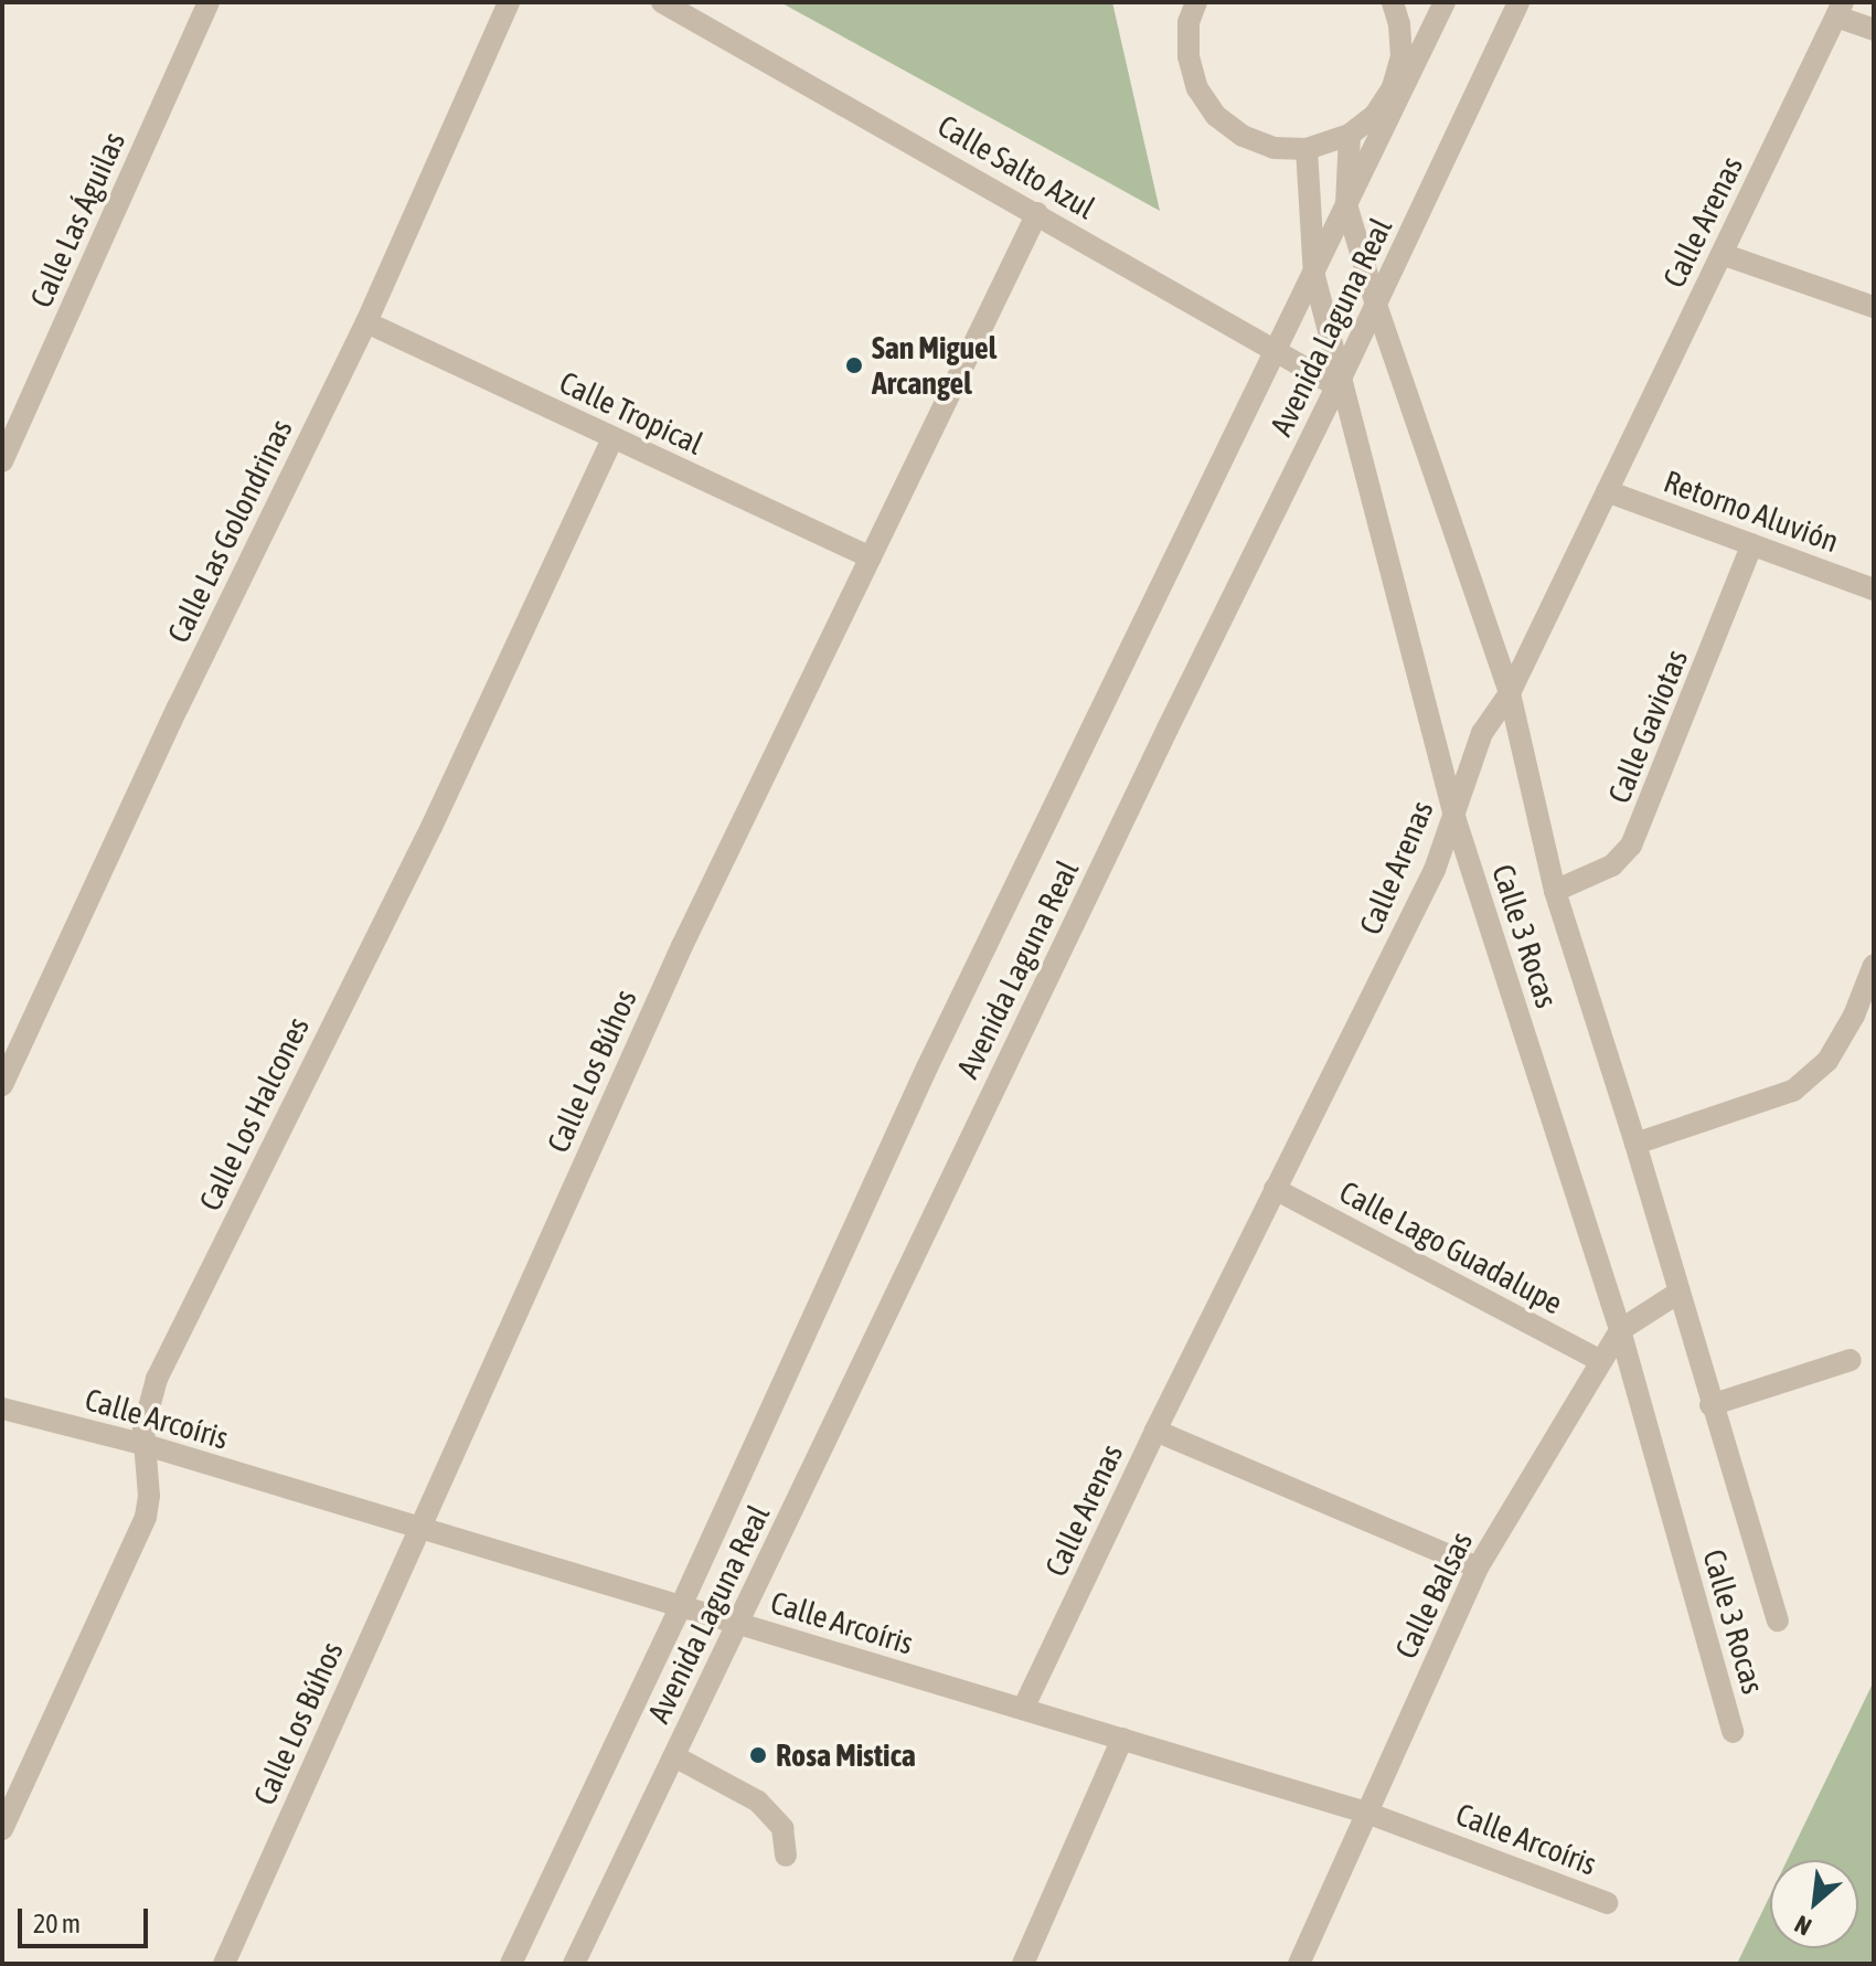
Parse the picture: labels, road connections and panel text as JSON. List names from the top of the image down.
{
  "streets": {
    "street": [
      "Calle Salto Azul",
      "Calle Las Águilas",
      "Calle Arenas",
      "Avenida Laguna Real",
      "Calle Tropical",
      "Retorno Aluvión",
      "Calle Las Golondrinas",
      "Calle Gaviotas",
      "Calle 3 Rocas",
      "Calle Los Búhos",
      "Calle Los Halcones",
      "Calle Lago Guadalupe",
      "Calle Arcoíris",
      "Calle Balsas"
    ]
  },
  "crossings": [
    ["Calle Salto Azul", "Avenida Laguna Real"],
    ["Calle Salto Azul", "Calle 3 Rocas"],
    ["Calle Salto Azul", "Calle Los Búhos"],
    ["Calle Arenas", "Retorno Aluvión"],
    ["Calle Arenas", "Calle 3 Rocas"],
    ["Calle Arenas", "Calle Lago Guadalupe"],
    ["Calle Arenas", "Calle Arcoíris"],
    ["Avenida Laguna Real", "Calle 3 Rocas"],
    ["Avenida Laguna Real", "Calle Arcoíris"],
    ["Calle Tropical", "Calle Las Golondrinas"],
    ["Calle Tropical", "Calle Los Búhos"],
    ["Calle Tropical", "Calle Los Halcones"],
    ["Retorno Aluvión", "Calle Gaviotas"],
    ["Calle Gaviotas", "Calle 3 Rocas"],
    ["Calle 3 Rocas", "Calle Balsas"],
    ["Calle Los Búhos", "Calle Arcoíris"],
    ["Calle Los Halcones", "Calle Arcoíris"],
    ["Calle Lago Guadalupe", "Calle Balsas"],
    ["Calle Arcoíris", "Calle Balsas"]
  ],
  "places": ["San Miguel Arcangel", "Rosa Mistica"],
  "scale_bar": "20 m",
  "north": "bottom left"
}
